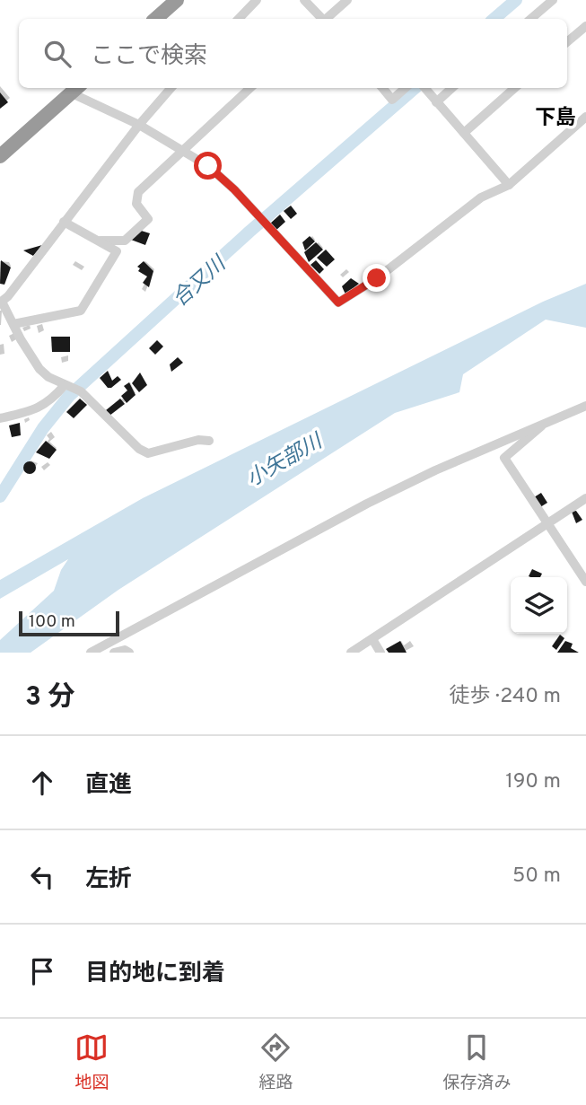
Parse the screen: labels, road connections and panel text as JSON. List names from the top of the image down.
{
  "districts": ["下島"],
  "water": ["合又川", "小矢部川"],
  "scale_bar": "100 m",
  "page": {
    "search": "ここで検索",
    "scale": "100 m",
    "heading": ["3 分", "徒歩 · 240 m"],
    "list": [
      ["直進", "190 m"],
      ["左折", "50 m"],
      "目的地に到着"
    ],
    "nav": ["地図", "経路", "保存済み"]
  }
}
